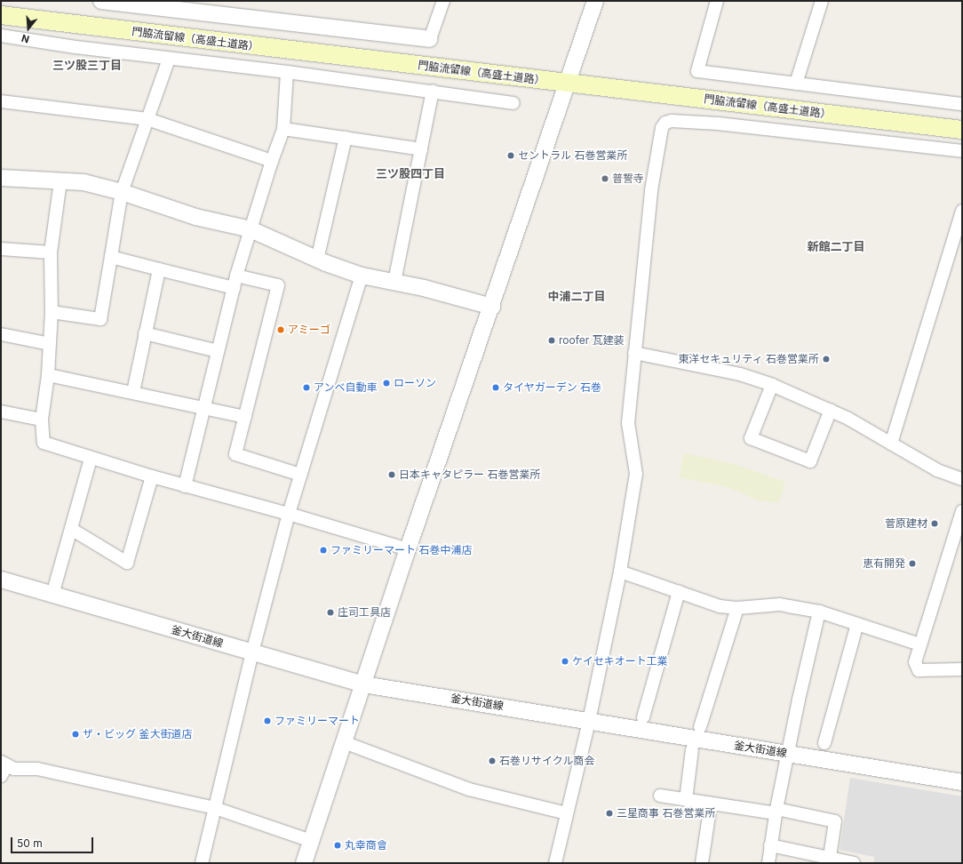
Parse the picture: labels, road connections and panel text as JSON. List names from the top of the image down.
{
  "streets": {
    "main road": ["門脇流留線（高盛土道路）"],
    "street": ["釜大街道線"]
  },
  "districts": [
    "三ツ股三丁目",
    "三ツ股四丁目",
    "新館二丁目",
    "中浦二丁目"
  ],
  "places": [
    "セントラル 石巻営業所",
    "普誓寺",
    "アミーゴ",
    "roofer 瓦建装",
    "東洋セキュリティ 石巻営業所",
    "ローソン",
    "アンベ自動車",
    "タイヤガーデン 石巻",
    "日本キャタピラー 石巻営業所",
    "菅原建材",
    "ファミリーマート 石巻中浦店",
    "恵有開発",
    "庄司工具店",
    "ケイセキオート工業",
    "ファミリーマート",
    "ザ・ビッグ 釜大街道店",
    "石巻リサイクル商会",
    "三星商事 石巻営業所",
    "丸幸商會"
  ],
  "scale_bar": "50 m",
  "north": "bottom"
}
